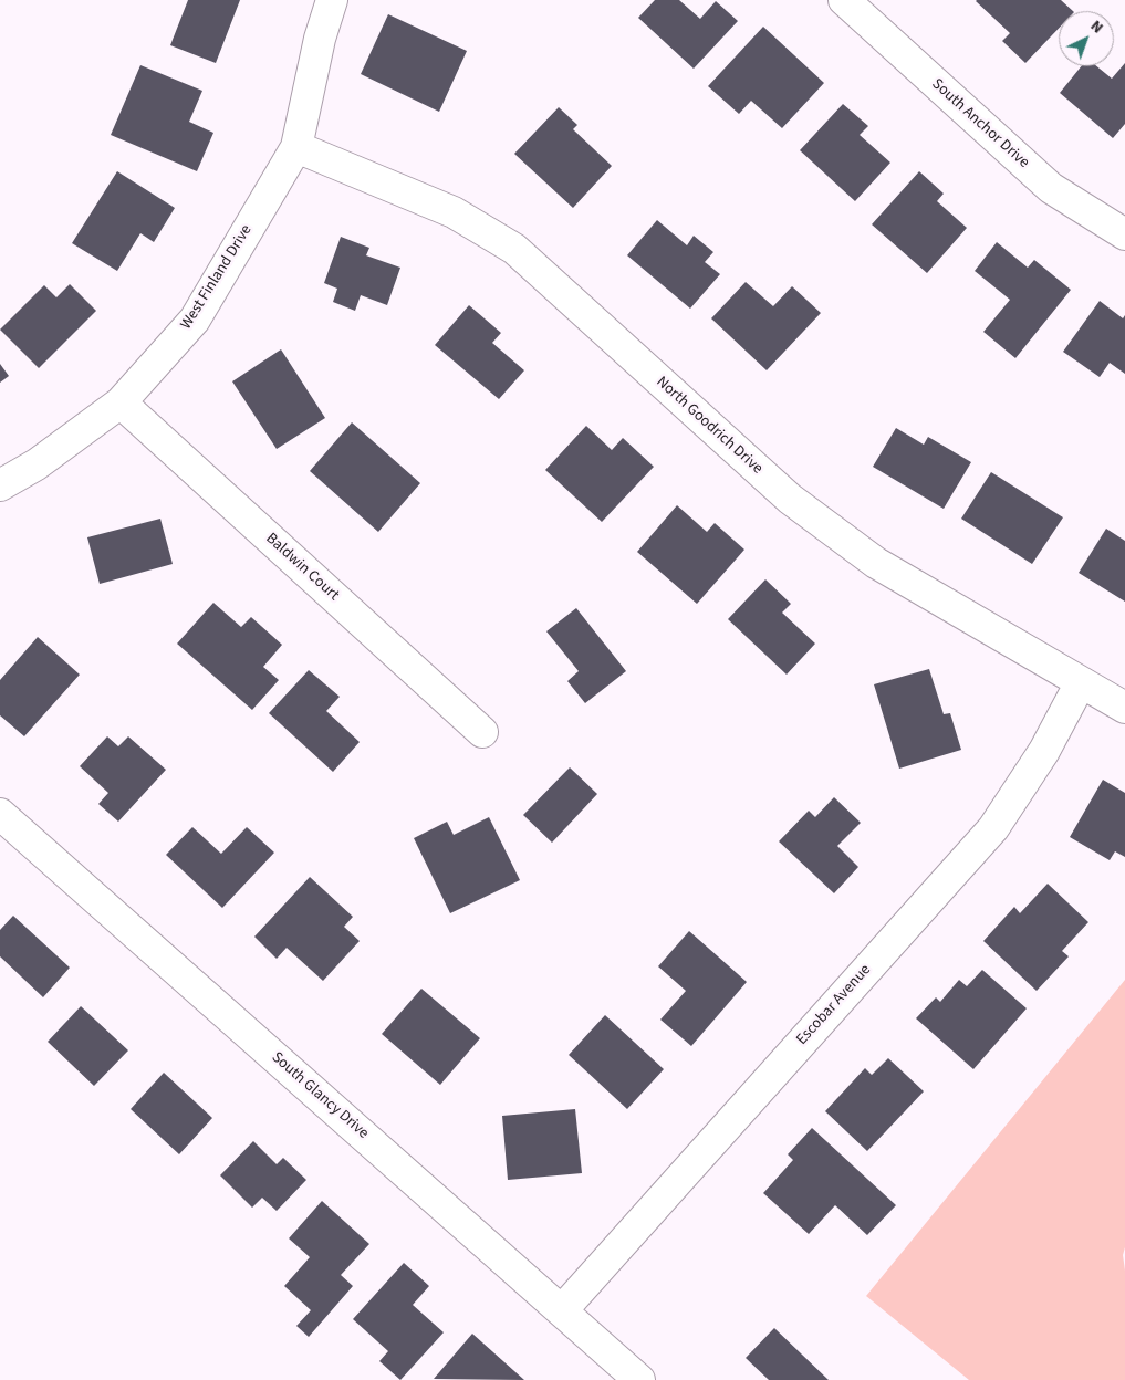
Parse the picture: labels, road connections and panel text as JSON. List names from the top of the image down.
{
  "streets": {
    "street": [
      "South Anchor Drive",
      "West Finland Drive",
      "North Goodrich Drive",
      "Baldwin Court",
      "Escobar Avenue",
      "South Glancy Drive"
    ]
  },
  "crossings": [
    ["West Finland Drive", "North Goodrich Drive"],
    ["West Finland Drive", "Baldwin Court"],
    ["North Goodrich Drive", "Escobar Avenue"],
    ["Escobar Avenue", "South Glancy Drive"]
  ],
  "north": "top right"
}
